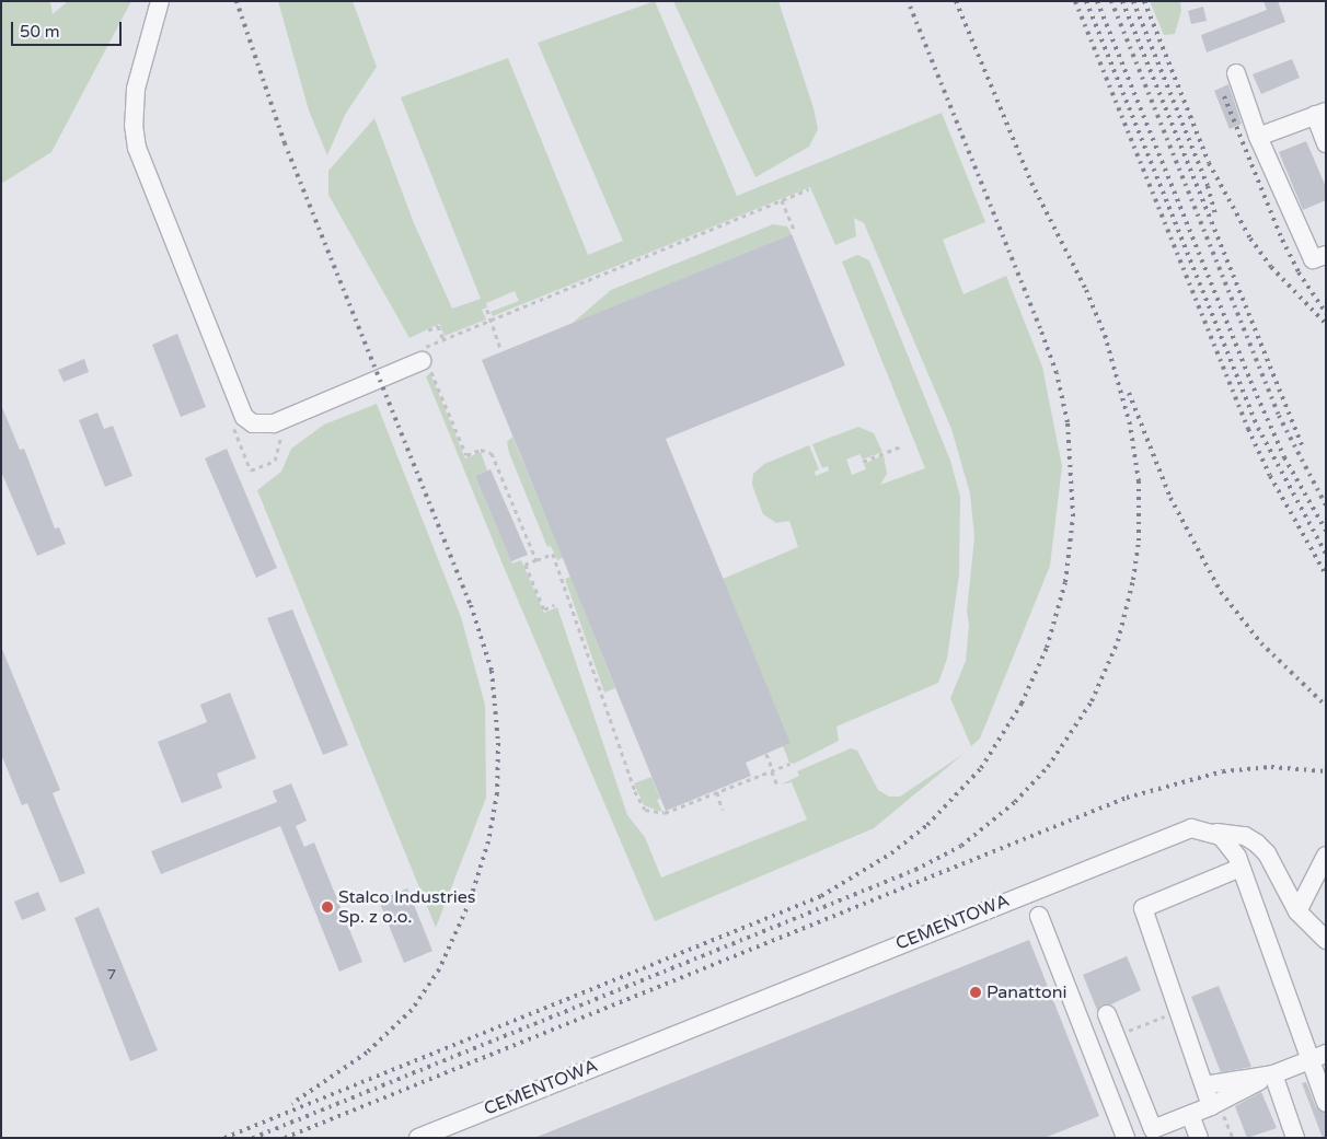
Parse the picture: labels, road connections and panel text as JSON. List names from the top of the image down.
{
  "streets": {
    "lane": ["CEMENTOWA"]
  },
  "places": ["Stalco Industries Sp. z o.o.", "Panattoni"],
  "house_numbers": ["7"],
  "scale_bar": "50 m"
}
